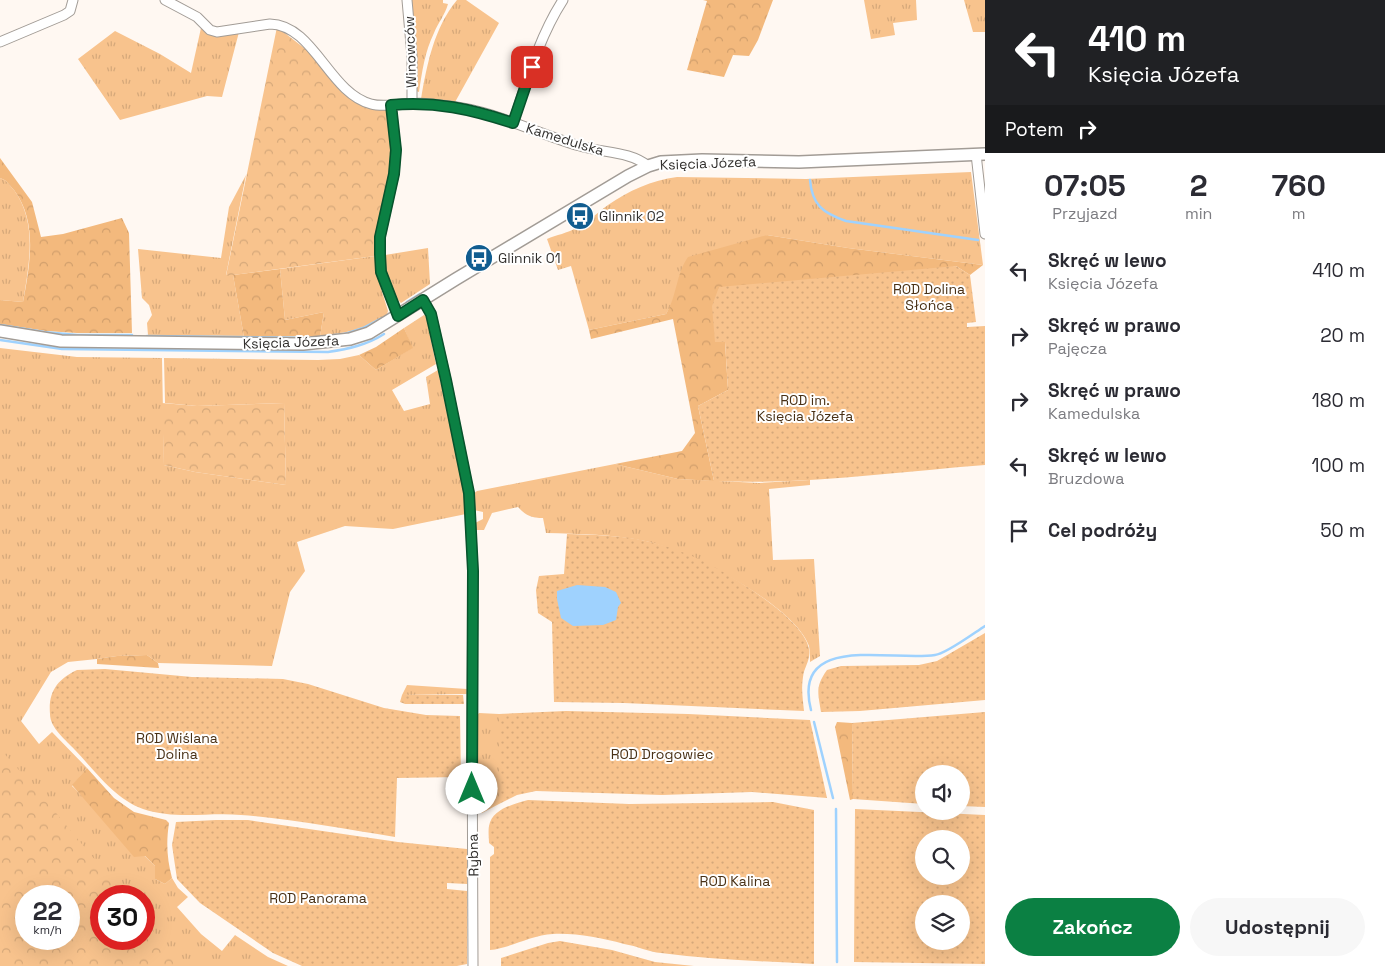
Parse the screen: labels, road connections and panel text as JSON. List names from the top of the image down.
{
  "streets": {
    "main road": ["Księcia Józefa"],
    "street": ["Winowców", "Kamedulska", "Rybna"]
  },
  "crossings": [
    ["Winowców", "Kamedulska"],
    ["Kamedulska", "Księcia Józefa"],
    ["Księcia Józefa", "Rybna"]
  ],
  "parks": [
    "ROD Dolina Słońca",
    "ROD im. Księcia Józefa",
    "ROD Wiślana Dolina",
    "ROD Drogowiec",
    "ROD Kalina",
    "ROD Panorama"
  ],
  "places": {
    "bus stop": ["Glinnik 02", "Glinnik 01"]
  },
  "page": {
    "turn": ["410 m", "Księcia Józefa"],
    "then": "Potem",
    "eta": [
      "07:05",
      "Przyjazd",
      "2",
      "min",
      "760",
      "m"
    ],
    "list": [
      {
        "name": "Skręć w lewo",
        "note": "Księcia Józefa",
        "value": "410 m"
      },
      {
        "name": "Skręć w prawo",
        "note": "Pajęcza",
        "value": "20 m"
      },
      {
        "name": "Skręć w prawo",
        "note": "Kamedulska",
        "value": "180 m"
      },
      {
        "name": "Skręć w lewo",
        "note": "Bruzdowa",
        "value": "100 m"
      },
      {
        "name": "Cel podróży",
        "value": "50 m"
      }
    ],
    "speed": "22 km/h",
    "limit": "30",
    "buttons": ["Zakończ", "Udostępnij"]
  }
}
